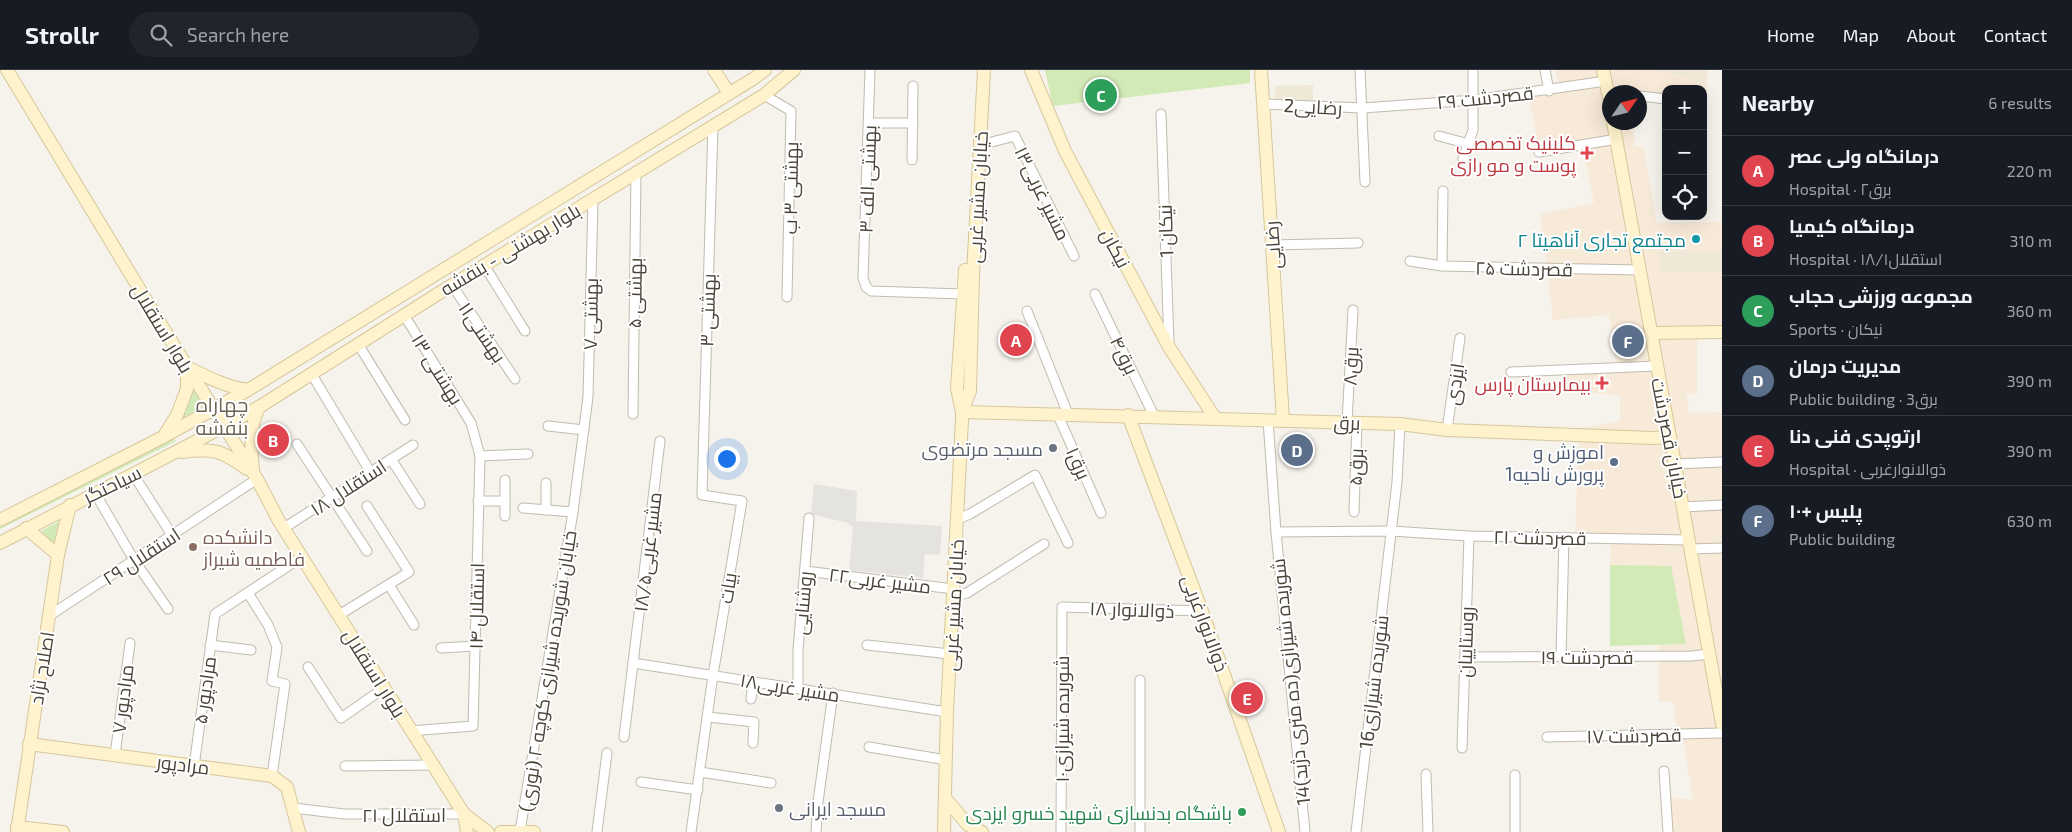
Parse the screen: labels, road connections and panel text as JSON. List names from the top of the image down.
{
  "streets": {
    "main road": [
      "خیابان مشیر غربی",
      "رضایی",
      "نیکان",
      "بلوار بهشتی - بنفشه",
      "بلوار استقلال",
      "برق",
      "خیابان قصردشت",
      "سیاحتگر",
      "ذوالانوارغربی",
      "اصلاح نژاد",
      "مرادپور"
    ],
    "street": [
      "قصردشت ۲۹",
      "2رضایی",
      "بهشتی الف ۳",
      "بهشتی ۳ ب",
      "مشیر غربی۱۳",
      "نیکان 1",
      "قصردشت ۲۵",
      "بهشتی ۵",
      "بهشتی ۳",
      "بهشتی ۷",
      "بهشتی۱۱",
      "برق۴",
      "برق۸",
      "بهشتی ۱۳",
      "ایزدی",
      "برق۱",
      "برق۵",
      "استقلال ۱۸",
      "قصردشت ۲۱",
      "مشیر غربی۱۸/۵",
      "۲۹ استقلال",
      "مشیر غربی۲۲",
      "بیات",
      "روشنایی",
      "استقلال ۱۴",
      "ذوالانوار ۱۸",
      "روستاییان",
      "قصردشت ۱۹",
      "خیابان شوریده شیرازی کوچه ۲ (نوری)",
      "14شوریده شیرازی(ده متری دژبد)",
      "شوریده شیرازی16",
      "مشیر غربی۱۸",
      "۵ مرادپور",
      "۷ مرادپور",
      "۱۰شوریده شیرازی",
      "قصردشت ۱۷",
      "۲۱ استقلال"
    ]
  },
  "crossings": [
    ["قصردشت ۲۹", "2رضایی"],
    ["2رضایی", "رضایی"],
    ["بهشتی الف ۳", "خیابان مشیر غربی"],
    ["بهشتی ۳ ب", "بلوار بهشتی - بنفشه"],
    ["مشیر غربی۱۳", "خیابان مشیر غربی"],
    ["خیابان مشیر غربی", "برق"],
    ["خیابان مشیر غربی", "مشیر غربی۲۲"],
    ["خیابان مشیر غربی", "مشیر غربی۱۸"],
    ["نیکان 1", "نیکان"],
    ["رضایی", "برق"],
    ["نیکان", "برق"],
    ["بلوار بهشتی - بنفشه", "بهشتی ۵"],
    ["بلوار بهشتی - بنفشه", "بهشتی ۳"],
    ["بلوار بهشتی - بنفشه", "بهشتی ۷"],
    ["بلوار بهشتی - بنفشه", "بلوار استقلال"],
    ["بلوار بهشتی - بنفشه", "بهشتی۱۱"],
    ["بلوار بهشتی - بنفشه", "بهشتی ۱۳"],
    ["بلوار بهشتی - بنفشه", "سیاحتگر"],
    ["قصردشت ۲۵", "خیابان قصردشت"],
    ["بهشتی ۳", "بیات"],
    ["بهشتی ۷", "خیابان شوریده شیرازی کوچه ۲ (نوری)"],
    ["بلوار استقلال", "سیاحتگر"],
    ["بلوار استقلال", "استقلال ۱۸"],
    ["بلوار استقلال", "۲۹ استقلال"],
    ["بلوار استقلال", "استقلال ۱۴"],
    ["بلوار استقلال", "۲۱ استقلال"],
    ["برق۴", "برق"],
    ["برق۸", "برق"],
    ["برق۸", "برق۵"],
    ["بهشتی ۱۳", "استقلال ۱۴"],
    ["ایزدی", "برق"],
    ["برق", "خیابان قصردشت"],
    ["برق", "برق۱"],
    ["برق", "برق۵"],
    ["برق", "ذوالانوارغربی"],
    ["برق", "14شوریده شیرازی(ده متری دژبد)"],
    ["برق", "شوریده شیرازی16"],
    ["خیابان قصردشت", "قصردشت ۲۱"],
    ["خیابان قصردشت", "قصردشت ۱۹"],
    ["سیاحتگر", "اصلاح نژاد"],
    ["قصردشت ۲۱", "روستاییان"],
    ["قصردشت ۲۱", "14شوریده شیرازی(ده متری دژبد)"],
    ["قصردشت ۲۱", "شوریده شیرازی16"],
    ["مشیر غربی۱۸/۵", "مشیر غربی۱۸"],
    ["۲۹ استقلال", "اصلاح نژاد"],
    ["مشیر غربی۲۲", "روشنایی"],
    ["بیات", "مشیر غربی۱۸"],
    ["روشنایی", "مشیر غربی۱۸"],
    ["ذوالانوار ۱۸", "ذوالانوارغربی"],
    ["ذوالانوار ۱۸", "۱۰شوریده شیرازی"],
    ["روستاییان", "قصردشت ۱۹"],
    ["اصلاح نژاد", "مرادپور"],
    ["۵ مرادپور", "مرادپور"],
    ["۷ مرادپور", "مرادپور"]
  ],
  "districts": ["چهاراه بنفشه"],
  "places": {
    "health": ["کلینیک تخصصی پوست و مو رازی", "بیمارستان پارس"],
    "other": [
      "مجتمع تجاری آناهیتا ۲",
      "مسجد مرتضوی",
      "اموزش و پرورش ناحیه1",
      "دانشکده فاطمیه شیراز",
      "مسجد ایرانی",
      "باشگاه بدنسازی شهید خسرو ایزدی"
    ]
  },
  "north": "top right",
  "page": {
    "header": "Strollr",
    "search": "Search here",
    "nav": [
      "Home",
      "Map",
      "About",
      "Contact"
    ],
    "heading": ["Nearby", "6 results"],
    "pins": [
      "C",
      "A",
      "F",
      "B",
      "D",
      "E"
    ],
    "map_buttons": ["+", "−"],
    "list": [
      {
        "mark": "A",
        "name": "درمانگاه ولی عصر",
        "note": "Hospital · برق۲",
        "value": "220 m"
      },
      {
        "mark": "B",
        "name": "درمانگاه کیمیا",
        "note": "Hospital · استقلال۱۸/۱",
        "value": "310 m"
      },
      {
        "mark": "C",
        "name": "مجموعه ورزشی حجاب",
        "note": "Sports · نیکان",
        "value": "360 m"
      },
      {
        "mark": "D",
        "name": "مدیریت درمان",
        "note": "Public building · 3برق",
        "value": "390 m"
      },
      {
        "mark": "E",
        "name": "ارتوپدی فنی دنا",
        "note": "Hospital · ذوالانوارغربی",
        "value": "390 m"
      },
      {
        "mark": "F",
        "name": "پلیس +۱۰",
        "note": "Public building",
        "value": "630 m"
      }
    ]
  }
}
